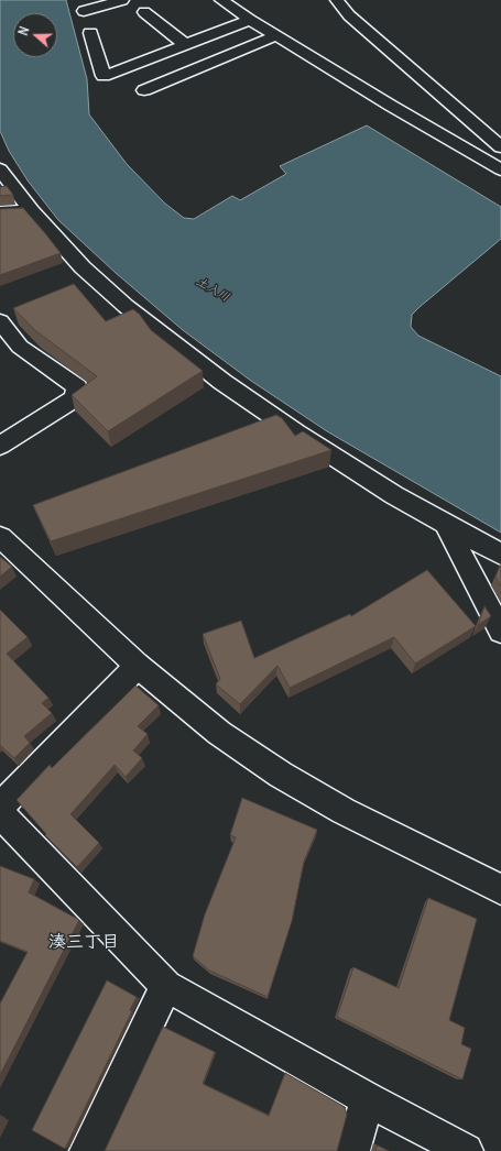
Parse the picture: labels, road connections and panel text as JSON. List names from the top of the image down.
{
  "districts": ["湊三丁目"],
  "water": ["土入川"],
  "north": "left"
}
